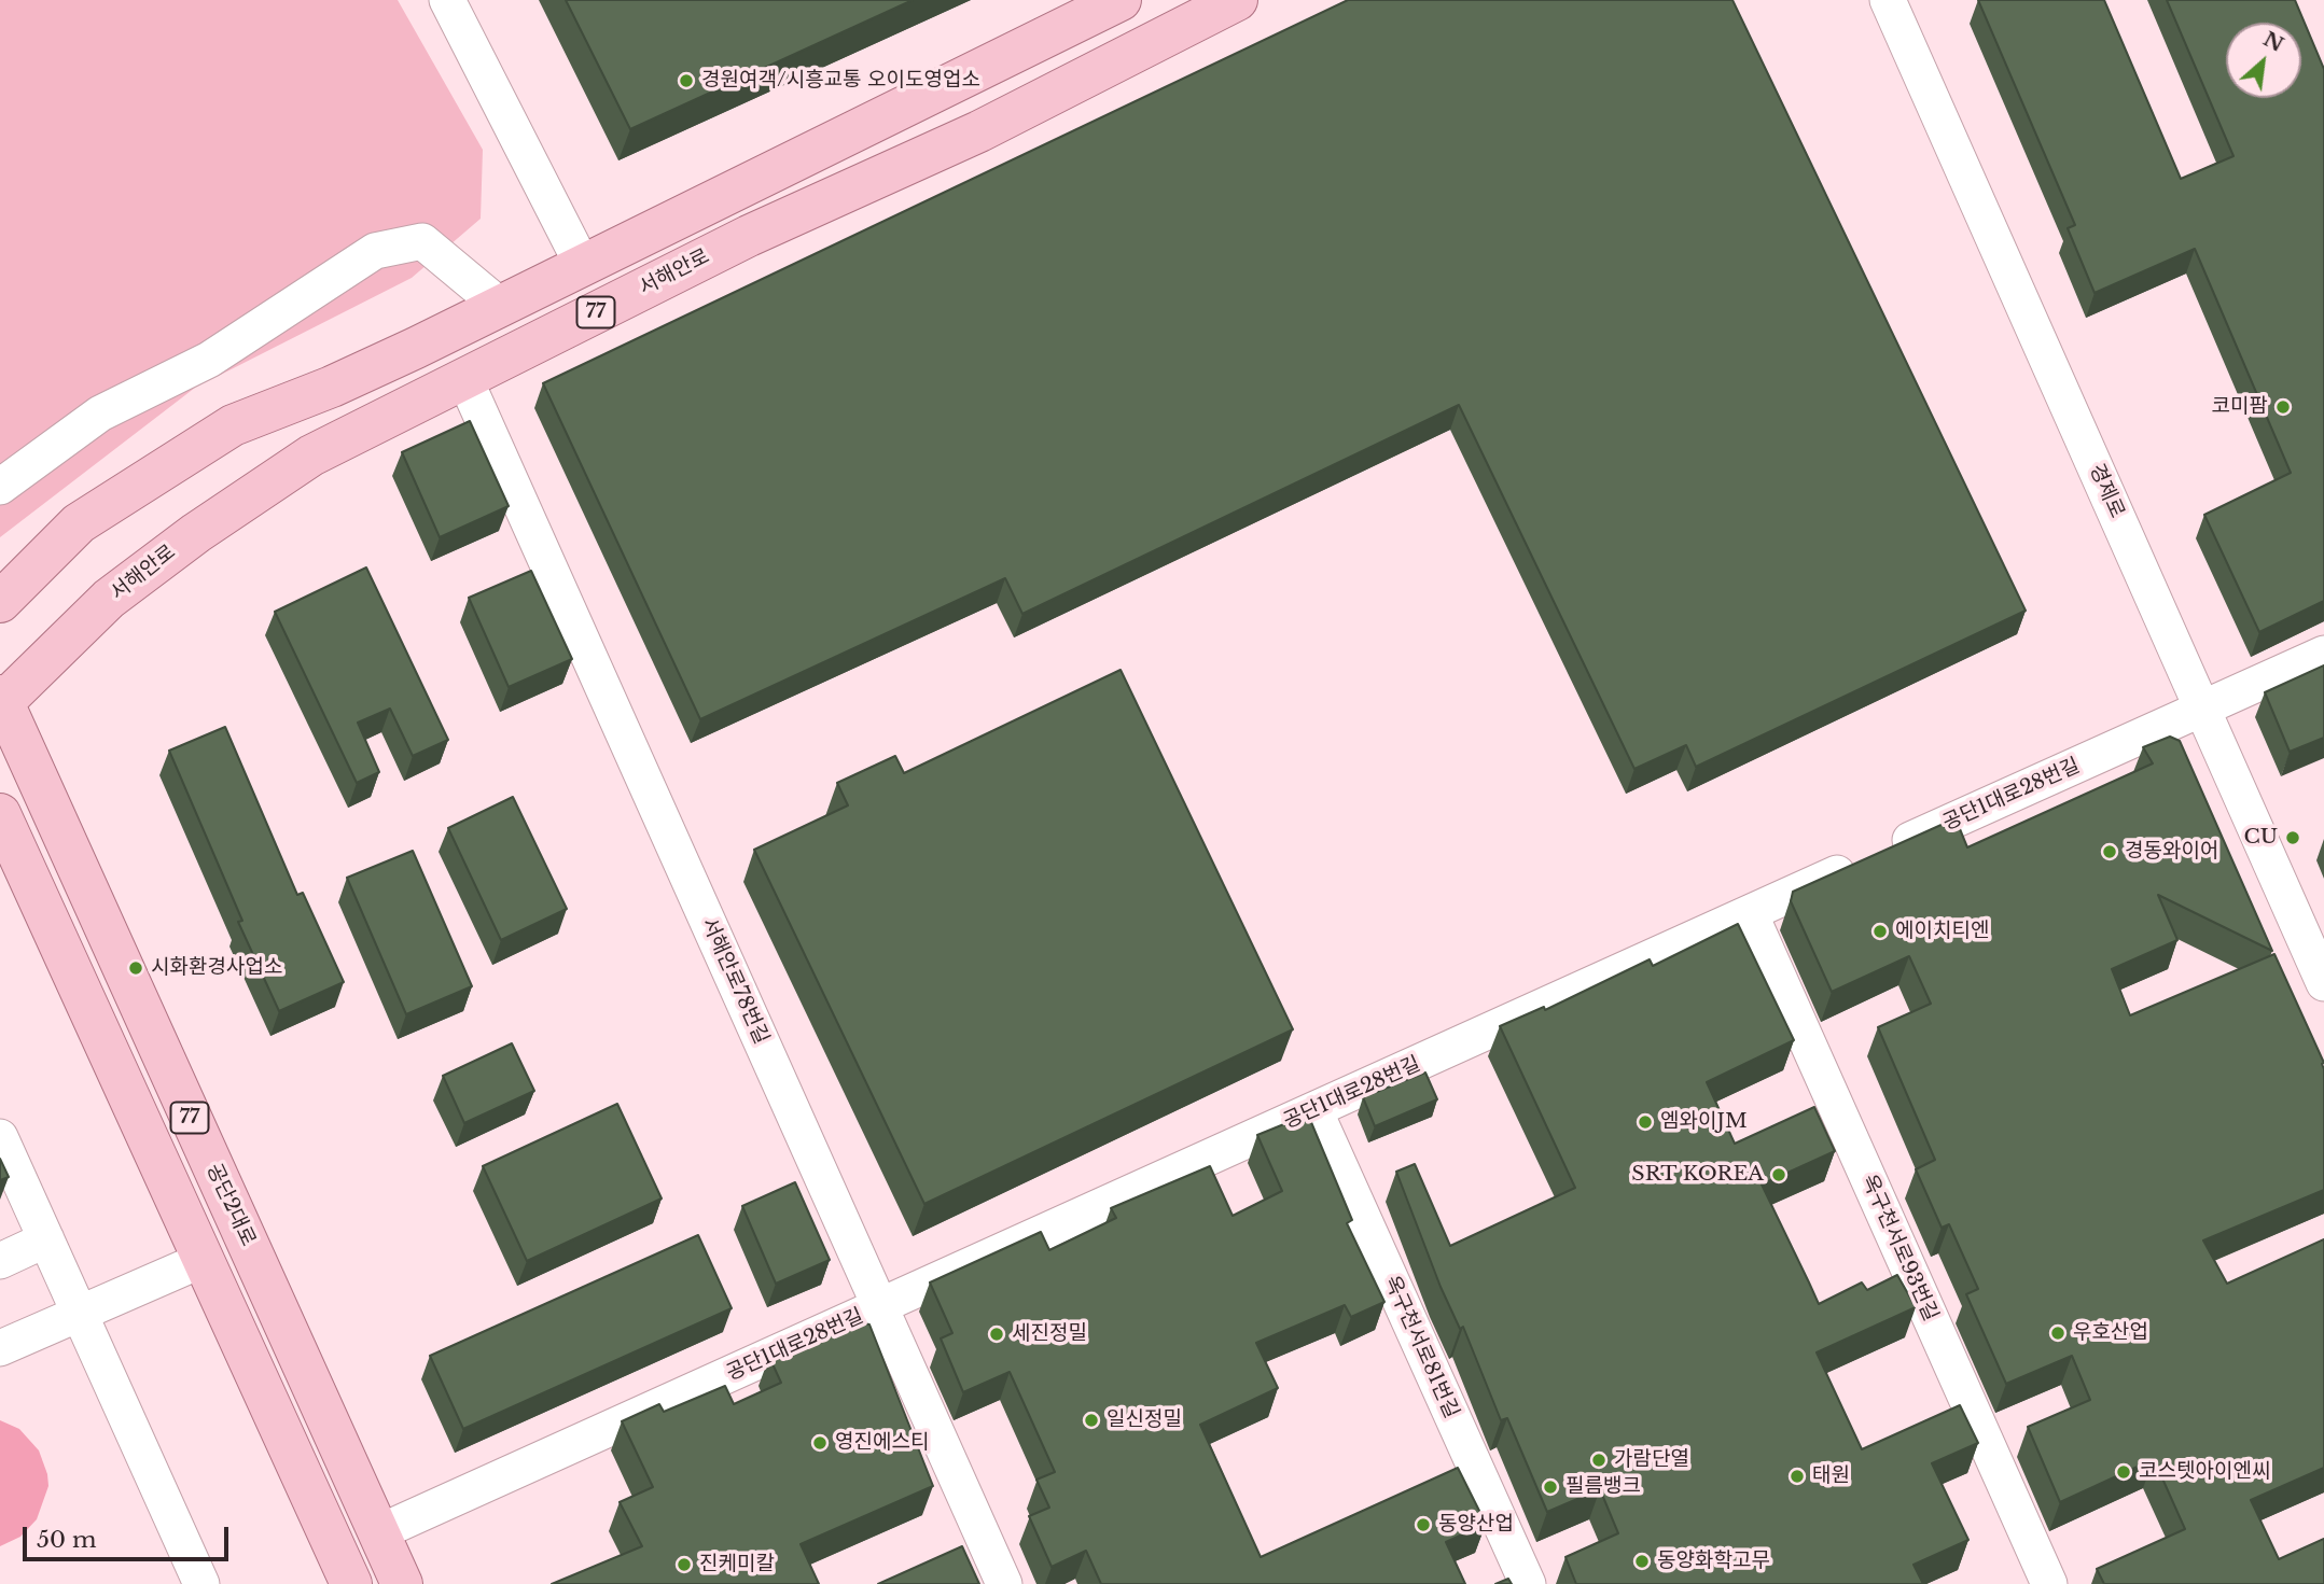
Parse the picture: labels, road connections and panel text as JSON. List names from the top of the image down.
{
  "streets": {
    "main road": ["서해안로", "77", "공단2대로"],
    "street": [
      "경제로",
      "공단1대로28번길",
      "서해안로78번길",
      "옥구천서로93번길",
      "옥구천서로81번길"
    ]
  },
  "crossings": [
    ["서해안로", "서해안로78번길"],
    ["서해안로", "공단2대로"],
    ["경제로", "공단1대로28번길"],
    ["공단1대로28번길", "서해안로78번길"],
    ["공단1대로28번길", "공단2대로"],
    ["공단1대로28번길", "옥구천서로93번길"],
    ["공단1대로28번길", "옥구천서로81번길"]
  ],
  "places": [
    "경원여객/시흥교통 오이도영업소",
    "코미팜",
    "CU",
    "경동와이어",
    "에이치티엔",
    "시화환경사업소",
    "엠와이JM",
    "SRT KOREA",
    "우호산업",
    "세진정밀",
    "일신정밀",
    "영진에스티",
    "가람단열",
    "코스텟아이엔씨",
    "태원",
    "필름뱅크",
    "동양산업",
    "동양화학고무",
    "진케미칼"
  ],
  "scale_bar": "50 m",
  "north": "top right"
}
